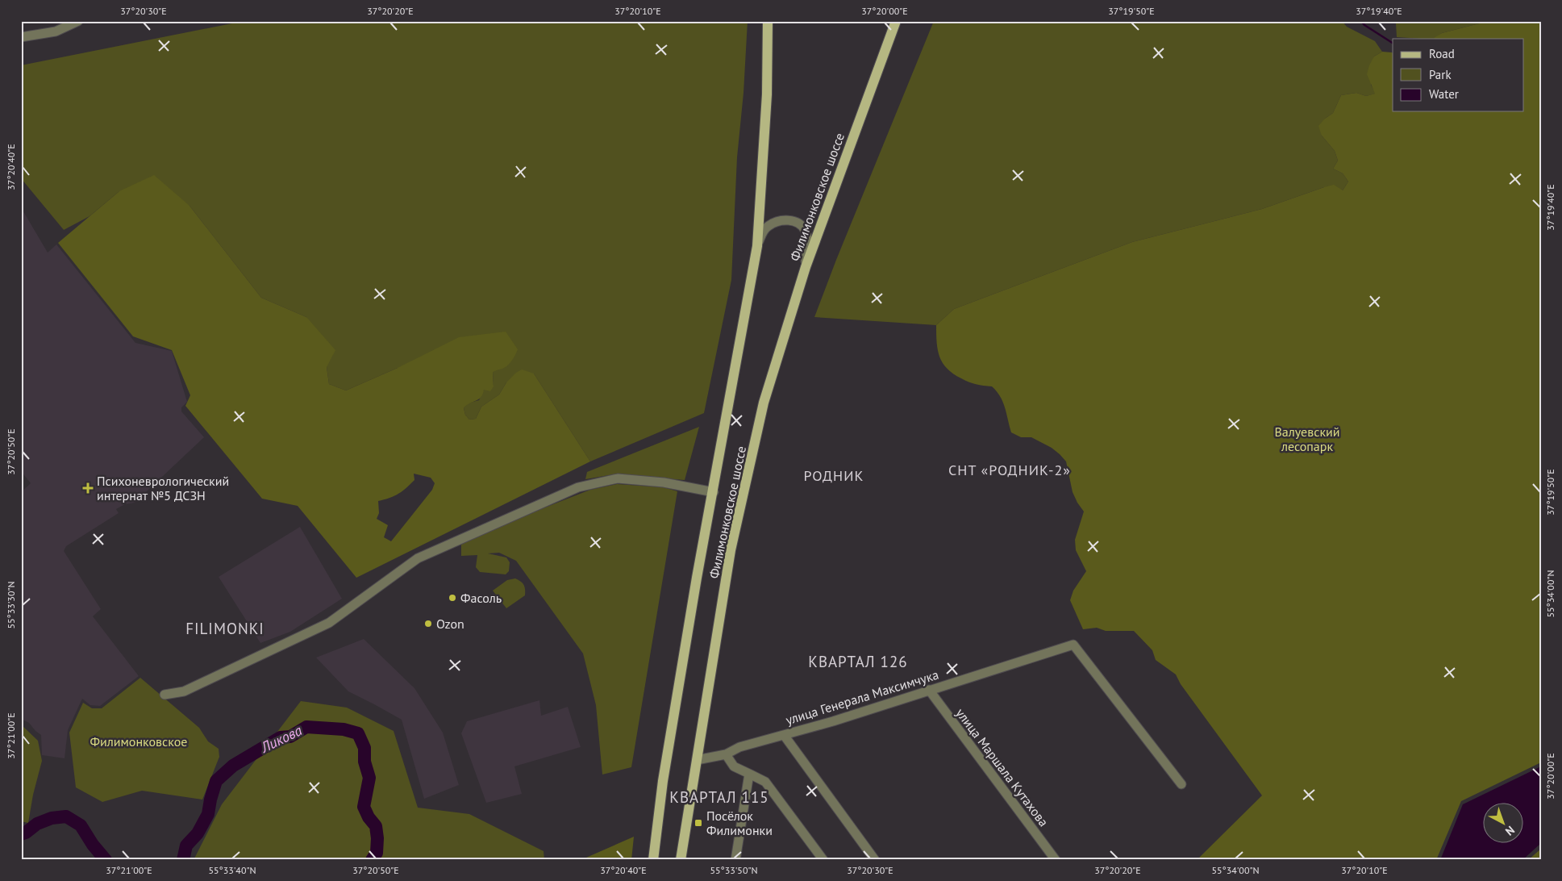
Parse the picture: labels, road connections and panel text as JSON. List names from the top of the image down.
{
  "streets": {
    "main road": ["Филимонковское шоссе"],
    "street": ["улица Генерала Максимчука", "улица Маршала Кутахова"]
  },
  "crossings": [
    ["Филимонковское шоссе", "улица Генерала Максимчука"],
    ["улица Генерала Максимчука", "улица Маршала Кутахова"]
  ],
  "districts": [
    "СНТ «РОДНИК-2»",
    "РОДНИК",
    "FILIMONKI",
    "КВАРТАЛ 126",
    "КВАРТАЛ 115"
  ],
  "water": ["Ликова"],
  "parks": ["Валуевский лесопарк", "Филимонковское"],
  "places": {
    "health": ["Психоневрологический интернат №5 ДСЗН"],
    "other": ["Фасоль", "Ozon"],
    "transit": ["Посёлок Филимонки"]
  },
  "legend": ["Road", "Park", "Water"],
  "north": "bottom right",
  "coordinates": [
    "37°20'30\"E",
    "37°20'20\"E",
    "37°20'10\"E",
    "37°20'00\"E",
    "37°19'50\"E",
    "37°19'40\"E",
    "37°20'40\"E",
    "37°20'50\"E",
    "55°34'00\"N",
    "55°33'30\"N",
    "37°21'00\"E",
    "55°33'40\"N",
    "55°33'50\"N"
  ]
}
